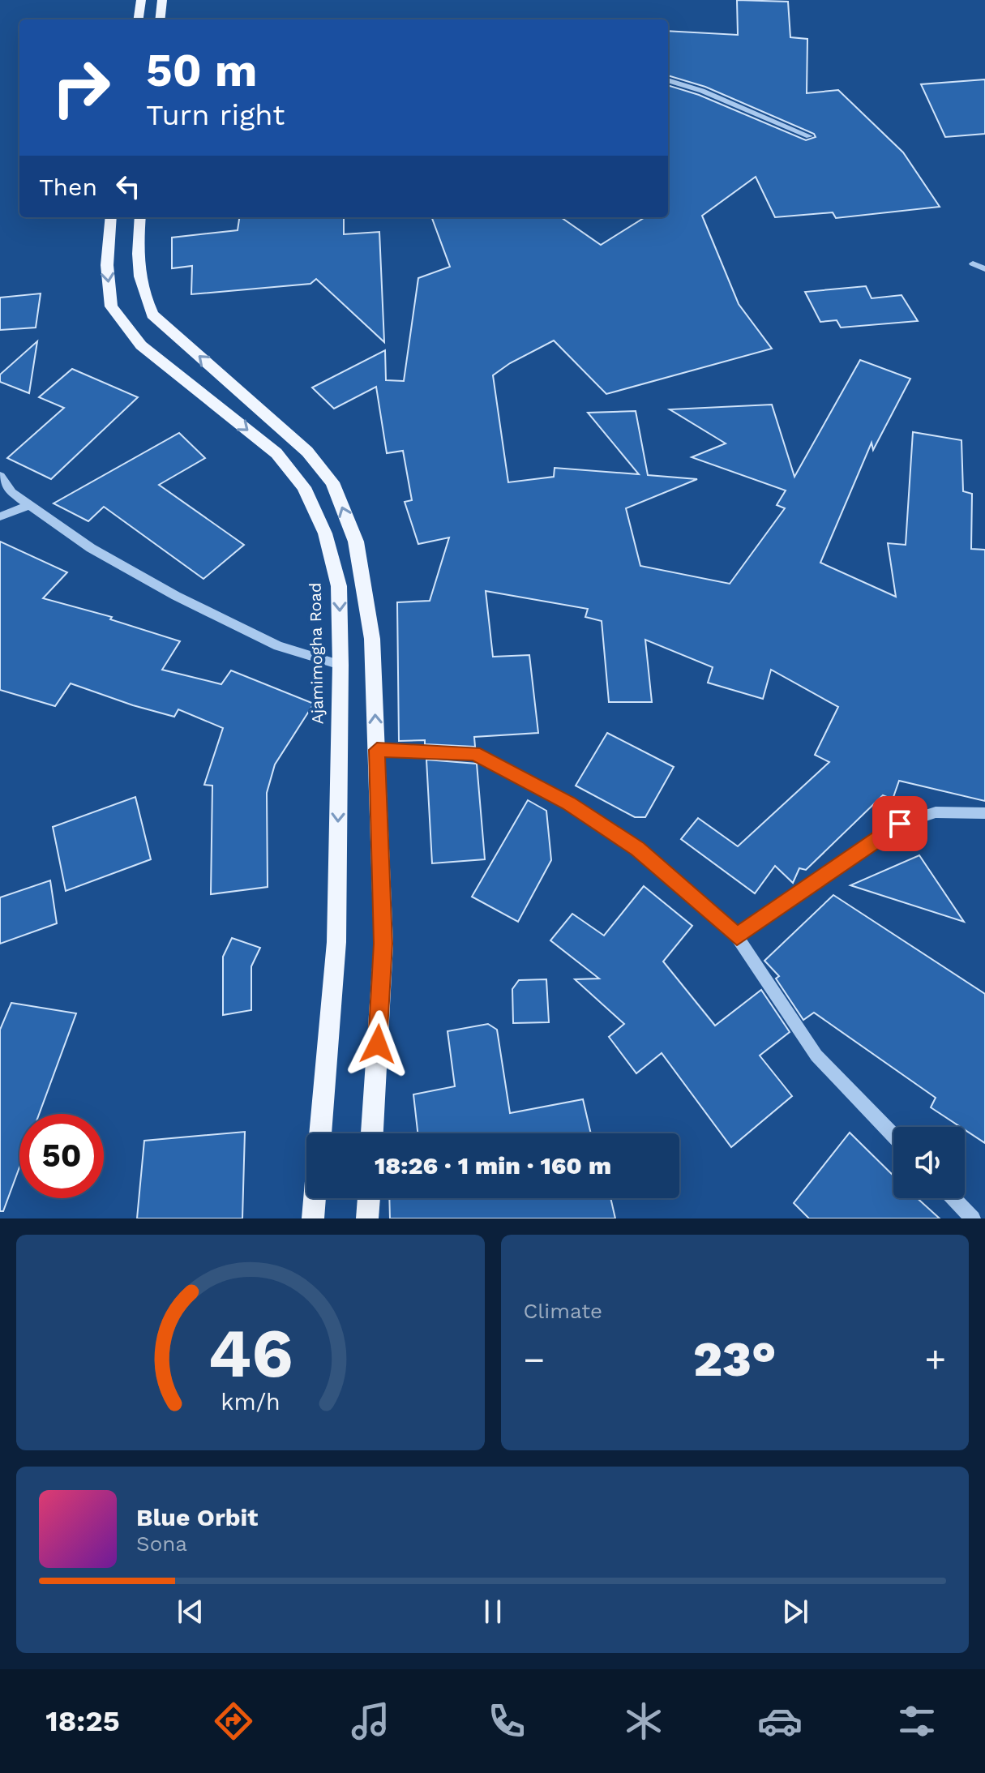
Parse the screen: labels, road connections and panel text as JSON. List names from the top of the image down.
{
  "streets": {
    "main road": ["Ajamimogha Road"]
  },
  "page": {
    "turn": ["50 m", "Turn right"],
    "then": "Then",
    "limit": "50",
    "trip": "18:26 · 1 min · 160 m",
    "tile": "Climate",
    "heat": ["−", "23°", "+"],
    "song": ["Blue Orbit", "Sona"],
    "tabs": "18:25",
    "gauge": ["46", "km/h"]
  }
}
